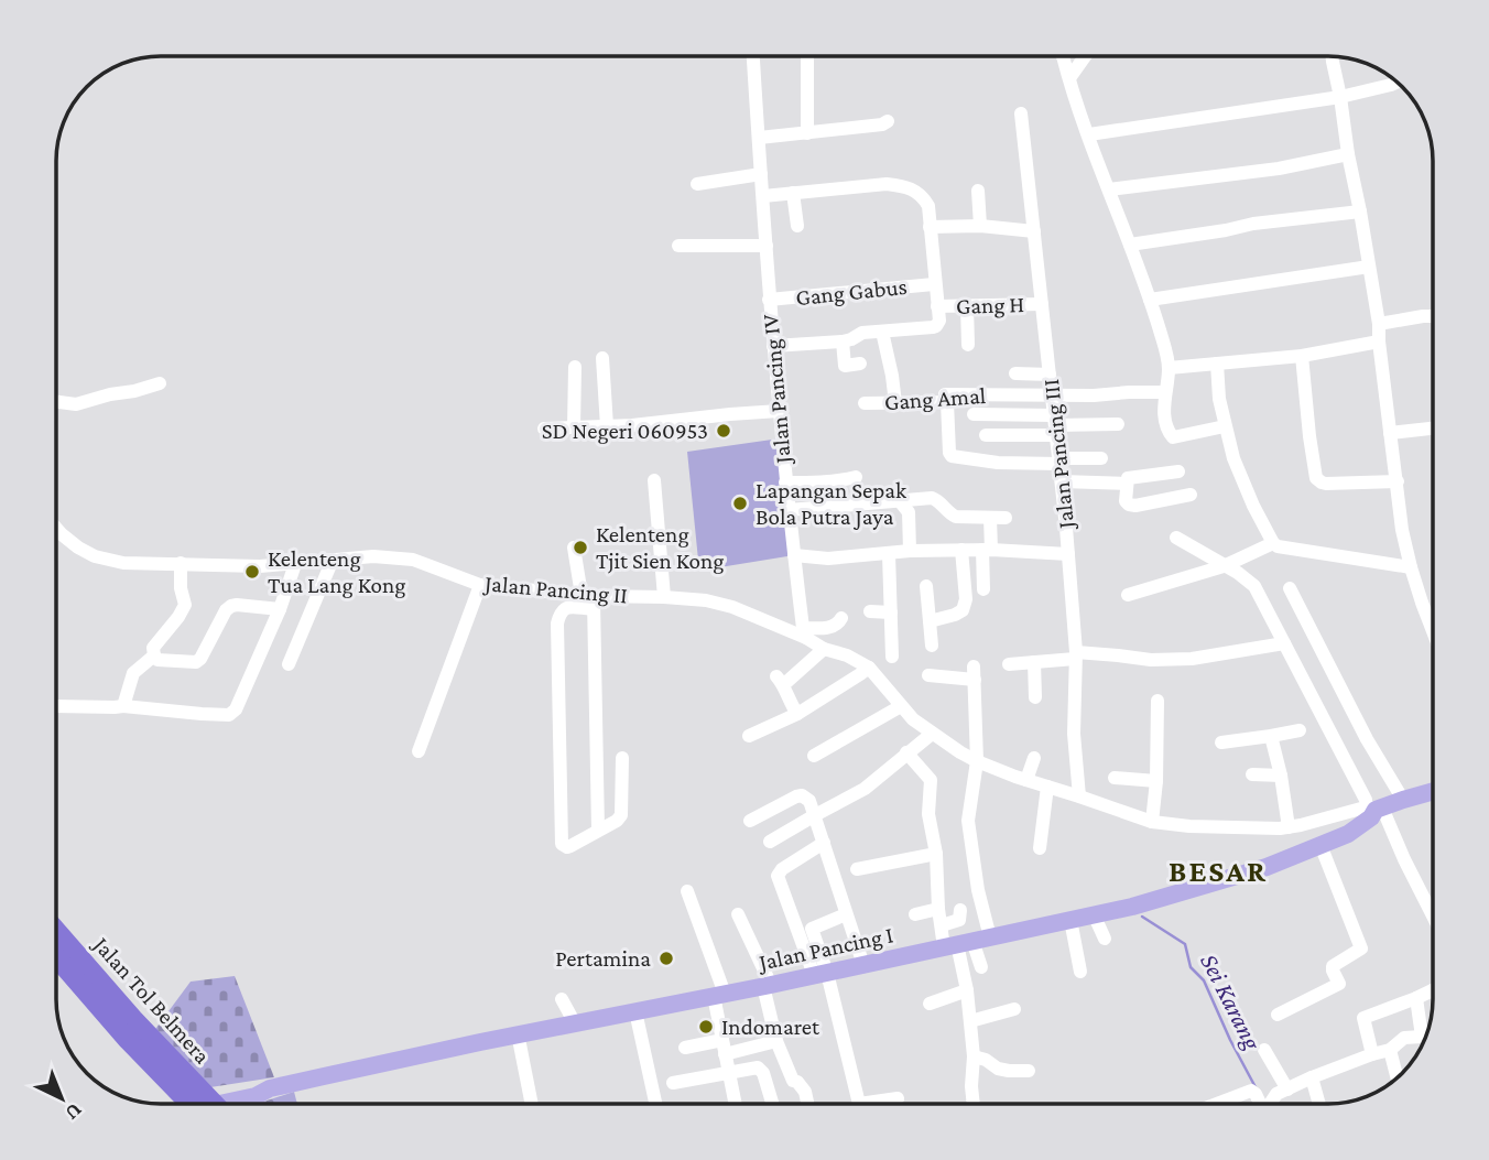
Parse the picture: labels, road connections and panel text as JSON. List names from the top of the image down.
{
  "streets": {
    "highway": ["Jalan Tol Belmera"],
    "main road": ["Jalan Pancing I"],
    "street": [
      "Gang Gabus",
      "Gang H",
      "Jalan Pancing IV",
      "Gang Amal",
      "Jalan Pancing III",
      "Jalan Pancing II"
    ]
  },
  "crossings": [
    ["Gang Gabus", "Jalan Pancing IV"],
    ["Gang H", "Jalan Pancing III"],
    ["Jalan Pancing IV", "Jalan Pancing II"],
    ["Jalan Pancing IV", "Jalan Pancing I"],
    ["Gang Amal", "Jalan Pancing III"],
    ["Jalan Pancing III", "Jalan Pancing I"],
    ["Jalan Pancing II", "Jalan Pancing I"]
  ],
  "districts": ["BESAR"],
  "water": ["Sei Karang"],
  "places": [
    "SD Negeri 060953",
    "Lapangan Sepak Bola Putra Jaya",
    "Kelenteng Tjit Sien Kong",
    "Kelenteng Tua Lang Kong",
    "Pertamina",
    "Indomaret"
  ],
  "north": "bottom right"
}
